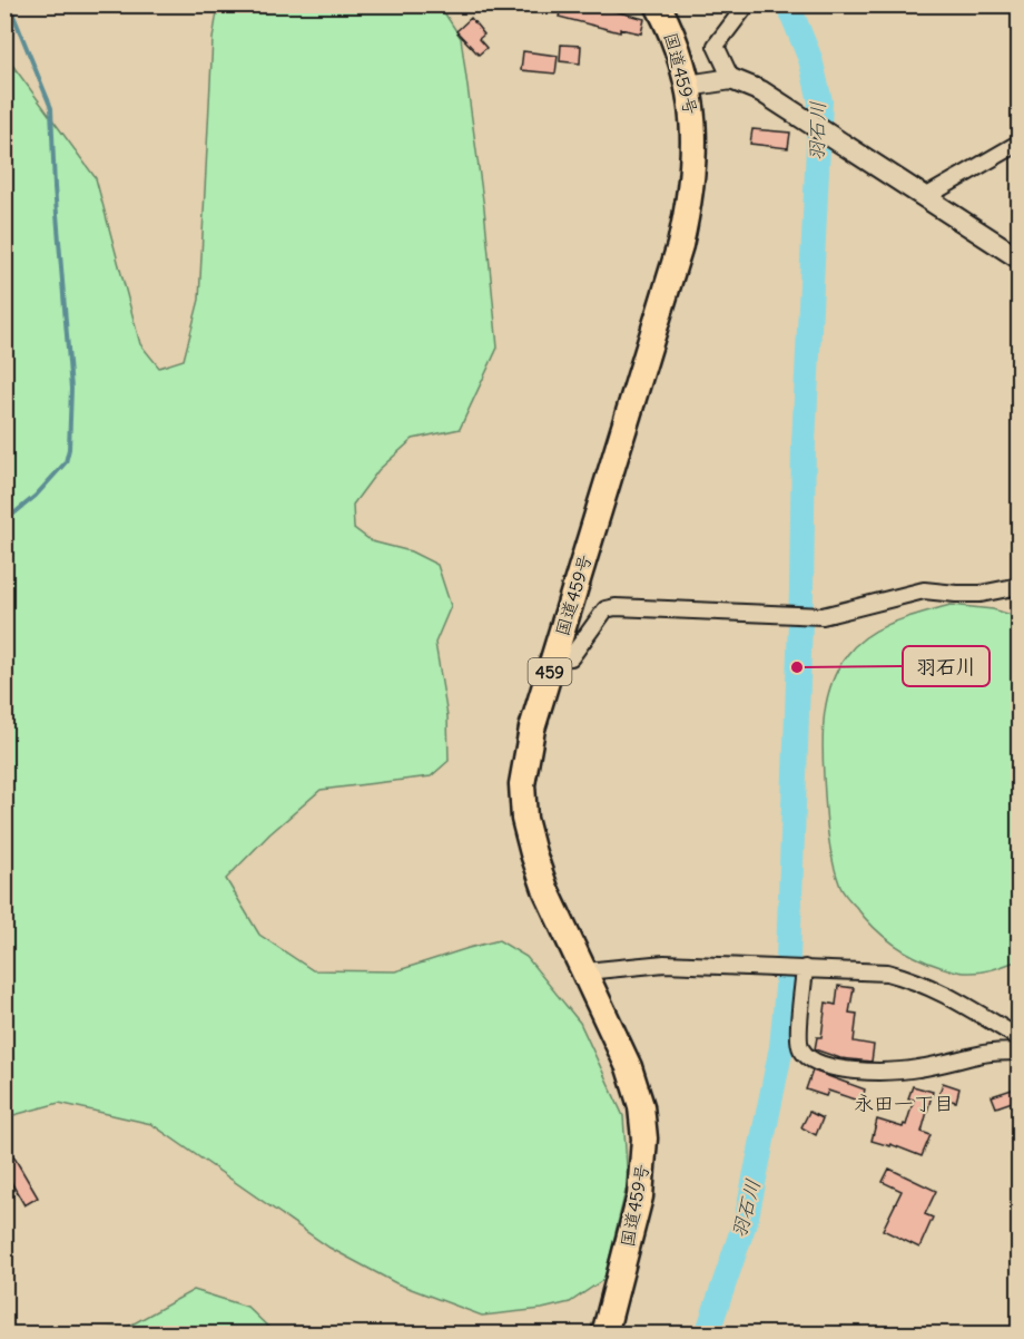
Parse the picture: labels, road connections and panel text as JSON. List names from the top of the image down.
{
  "streets": {
    "highway": ["国道459号", "459"]
  },
  "districts": ["永田一丁目"],
  "water": ["羽石川"],
  "places": ["羽石川"]
}
